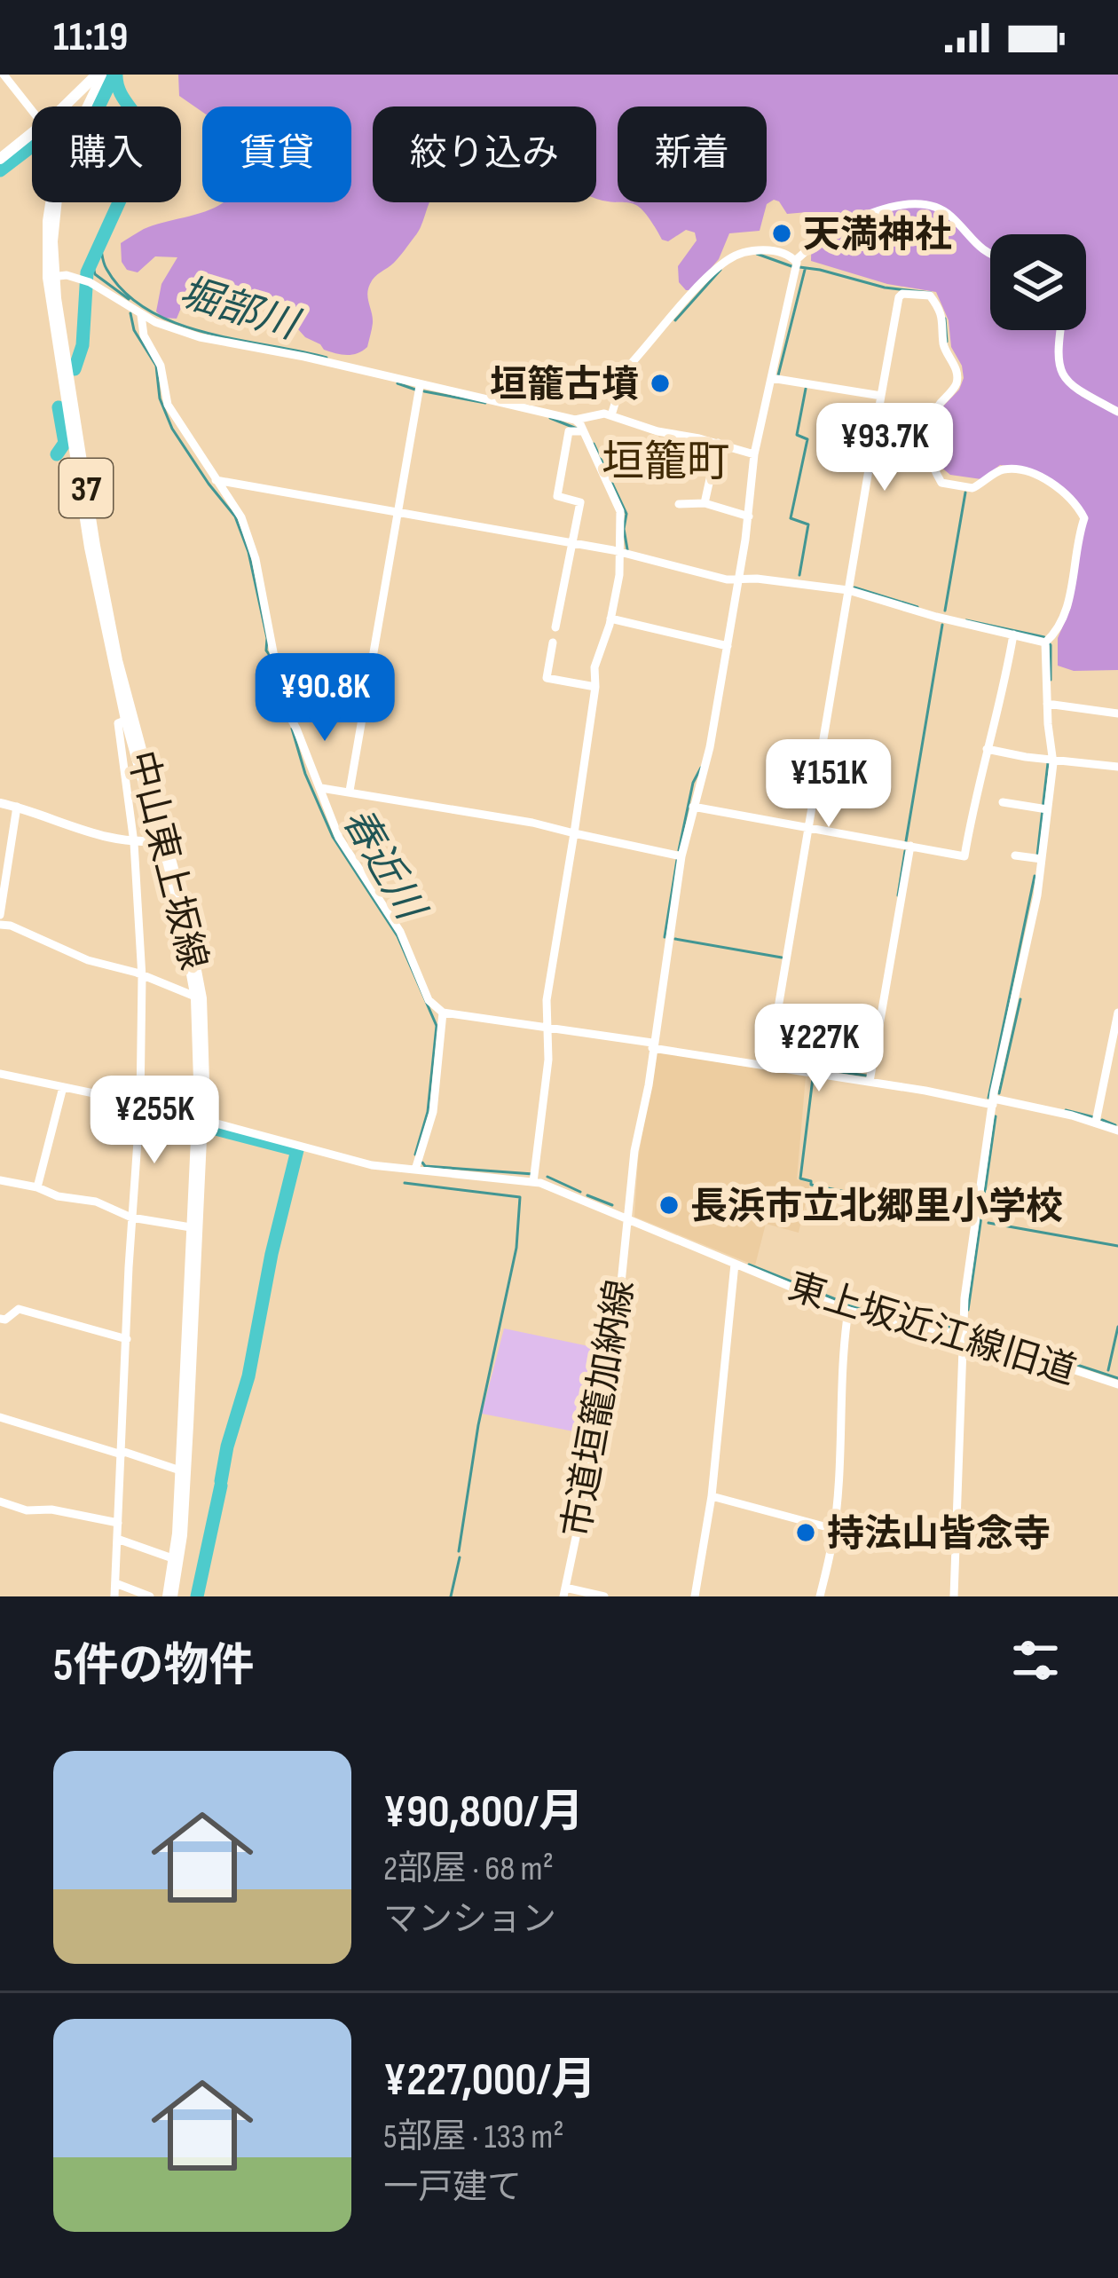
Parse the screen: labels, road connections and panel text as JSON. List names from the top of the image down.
{
  "streets": {
    "main road": ["37", "中山東上坂線"],
    "street": ["東上坂近江線旧道", "市道垣籠加納線"]
  },
  "crossings": [
    ["中山東上坂線", "東上坂近江線旧道"],
    ["東上坂近江線旧道", "市道垣籠加納線"]
  ],
  "districts": ["垣籠町"],
  "water": ["堀部川", "春近川"],
  "places": [
    "天満神社",
    "垣籠古墳",
    "長浜市立北郷里小学校",
    "持法山皆念寺"
  ],
  "page": {
    "status": "11:19",
    "chip": [
      "購入",
      "賃貸",
      "絞り込み",
      "新着"
    ],
    "price": [
      "¥93.7K",
      "¥90.8K",
      "¥151K",
      "¥227K",
      "¥255K"
    ],
    "heading": "5件の物件",
    "list": [
      {
        "name": "¥90,800/月",
        "note": "2部屋 · 68 m² · マンション"
      },
      {
        "name": "¥227,000/月",
        "note": "5部屋 · 133 m² · 一戸建て"
      }
    ]
  }
}
